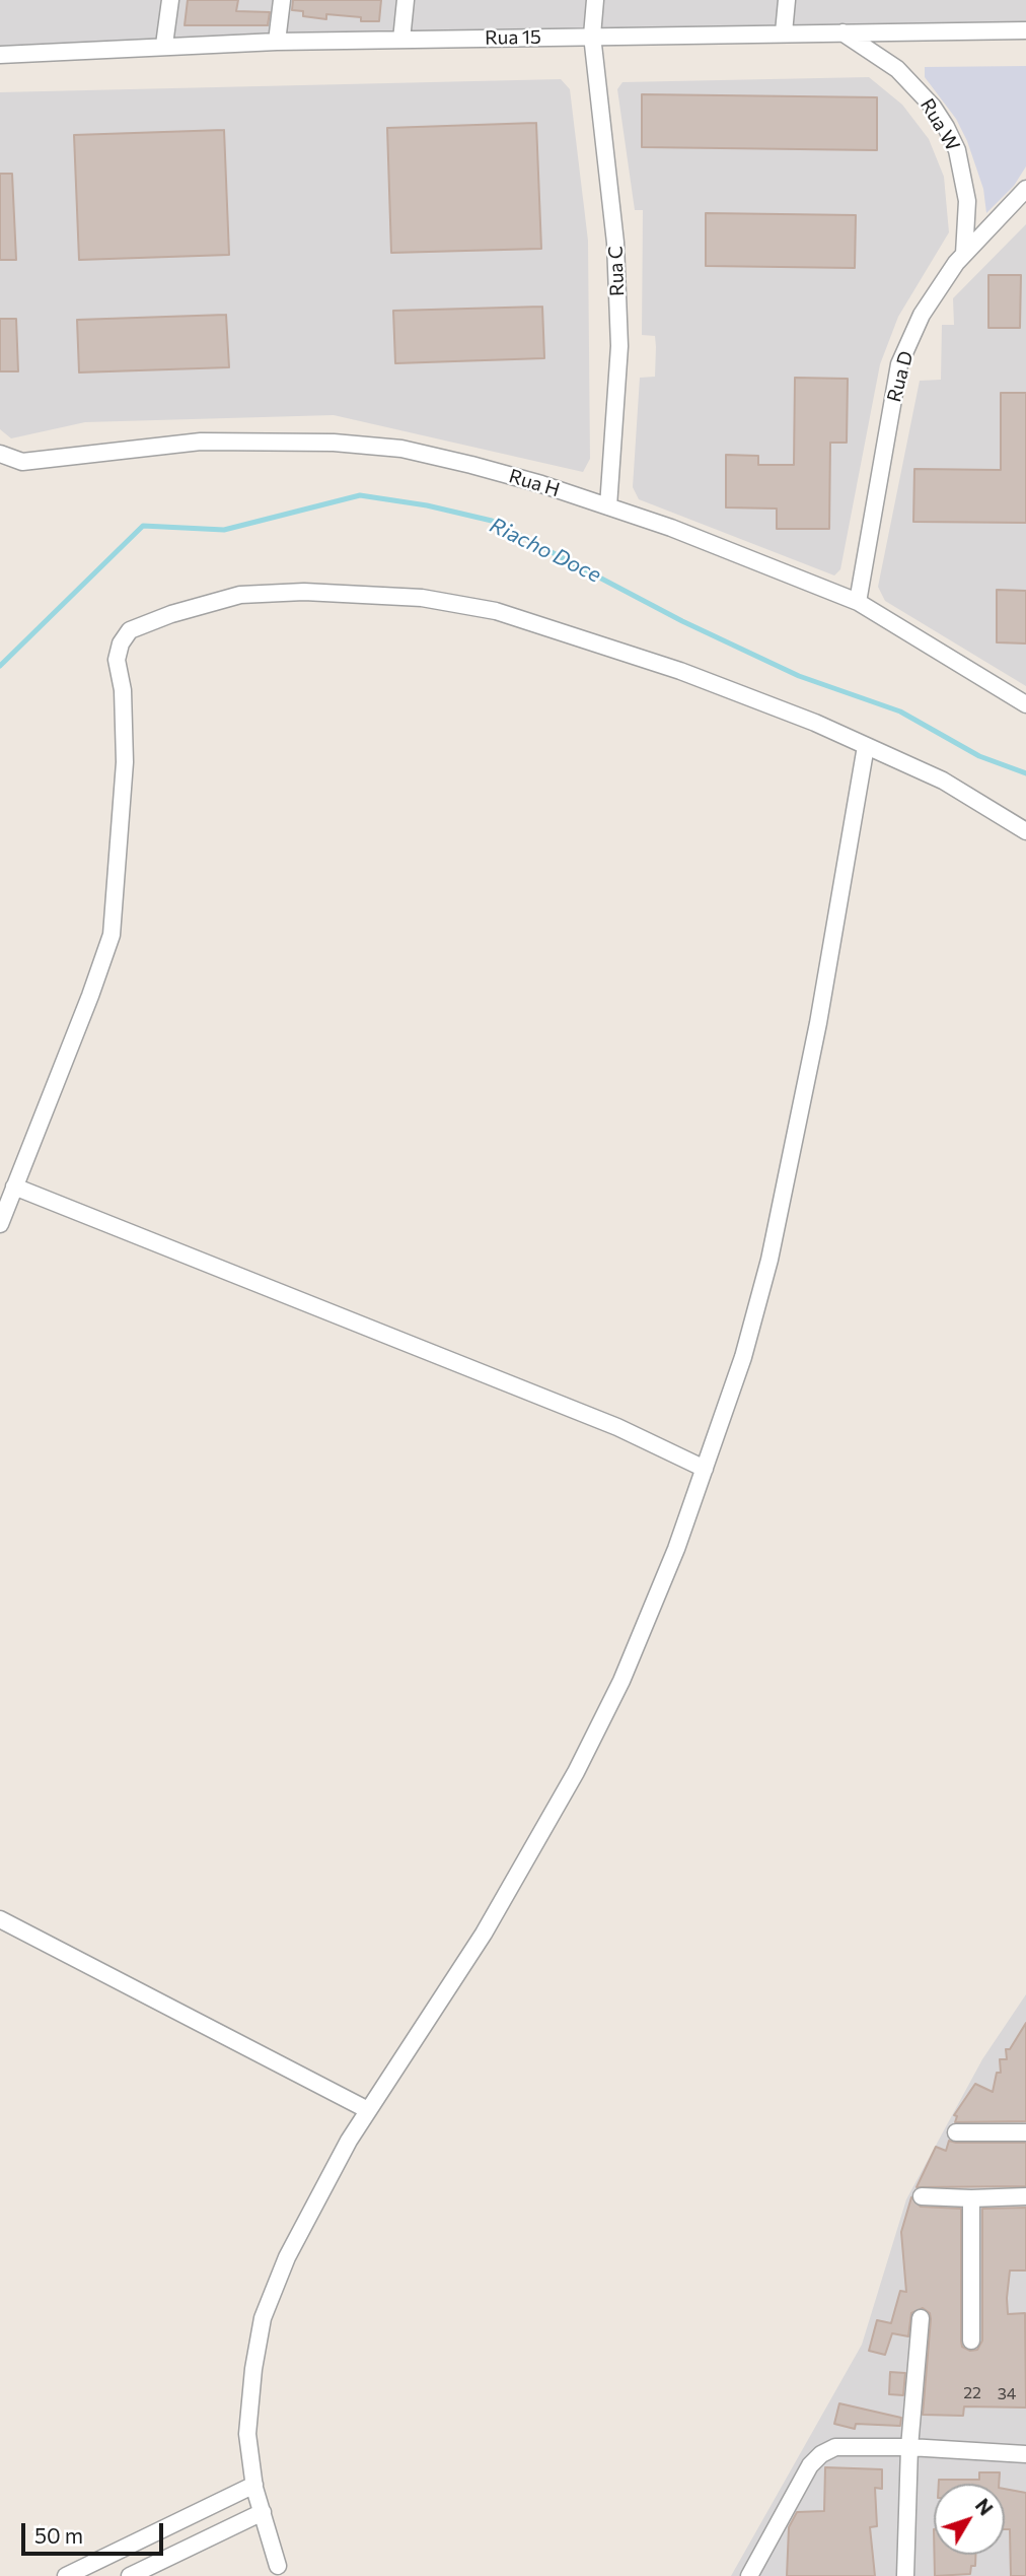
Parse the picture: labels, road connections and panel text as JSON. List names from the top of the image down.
{
  "streets": {
    "street": [
      "Rua 15",
      "Rua W",
      "Rua C",
      "Rua D",
      "Rua H"
    ]
  },
  "crossings": [
    ["Rua 15", "Rua W"],
    ["Rua 15", "Rua C"],
    ["Rua W", "Rua D"],
    ["Rua C", "Rua H"],
    ["Rua D", "Rua H"]
  ],
  "water": ["Riacho Doce"],
  "house_numbers": ["22", "34"],
  "scale_bar": "50 m",
  "north": "top right"
}
